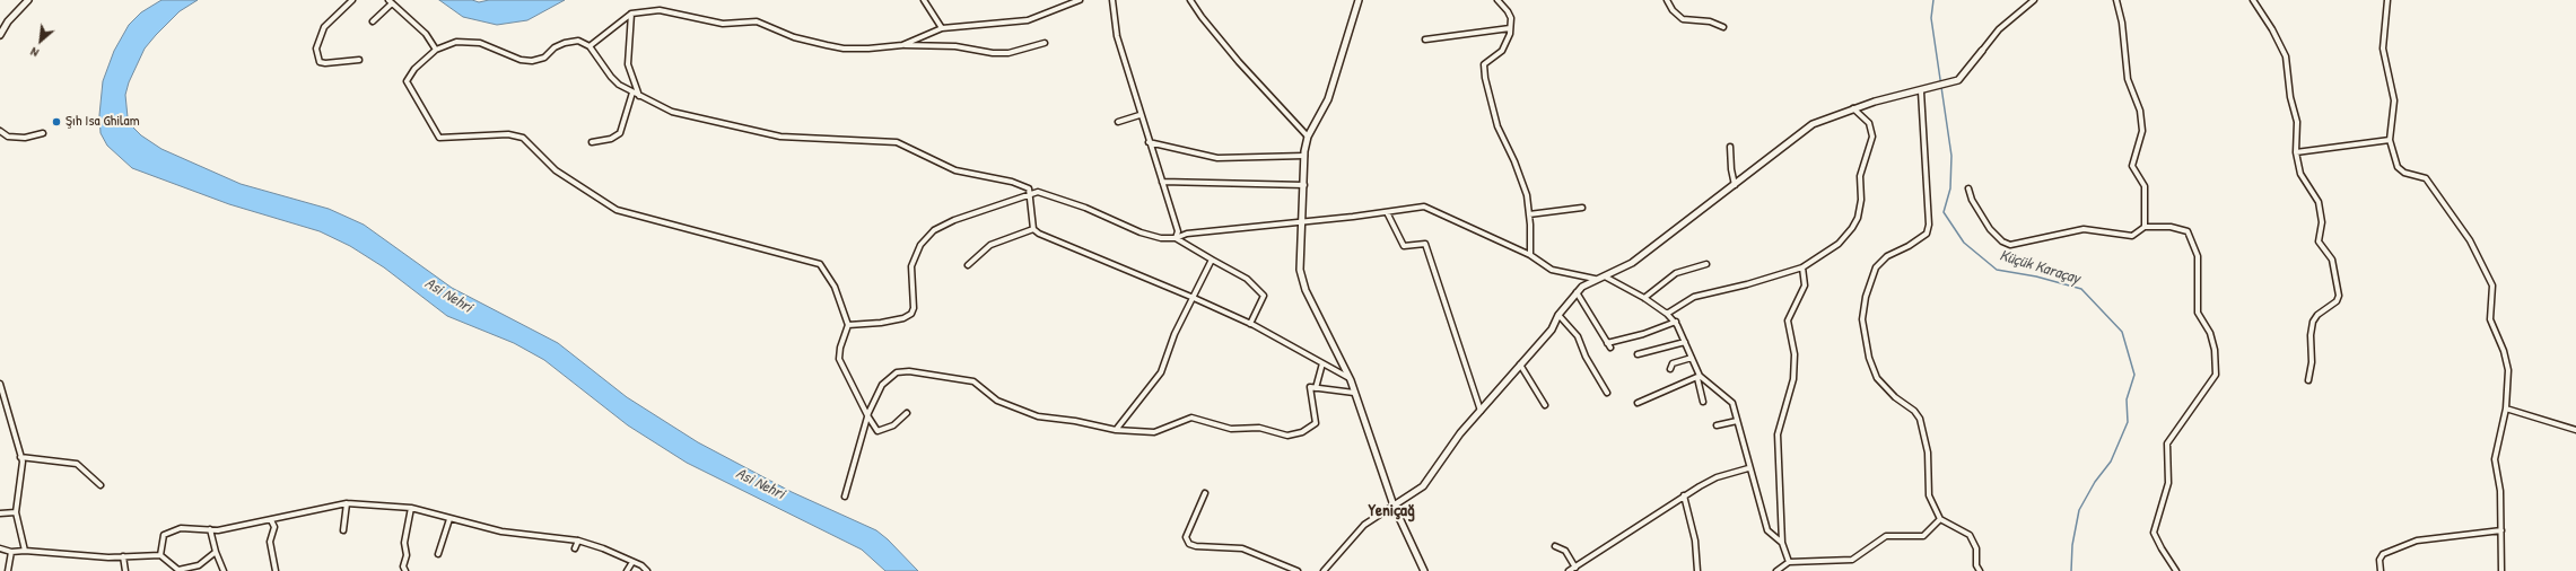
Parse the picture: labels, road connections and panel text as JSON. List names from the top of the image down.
{
  "districts": ["Yeniçağ"],
  "water": ["Küçük Karaçay", "Asi Nehri"],
  "places": ["Şıh Isa Ghilam"],
  "north": "bottom left"
}
